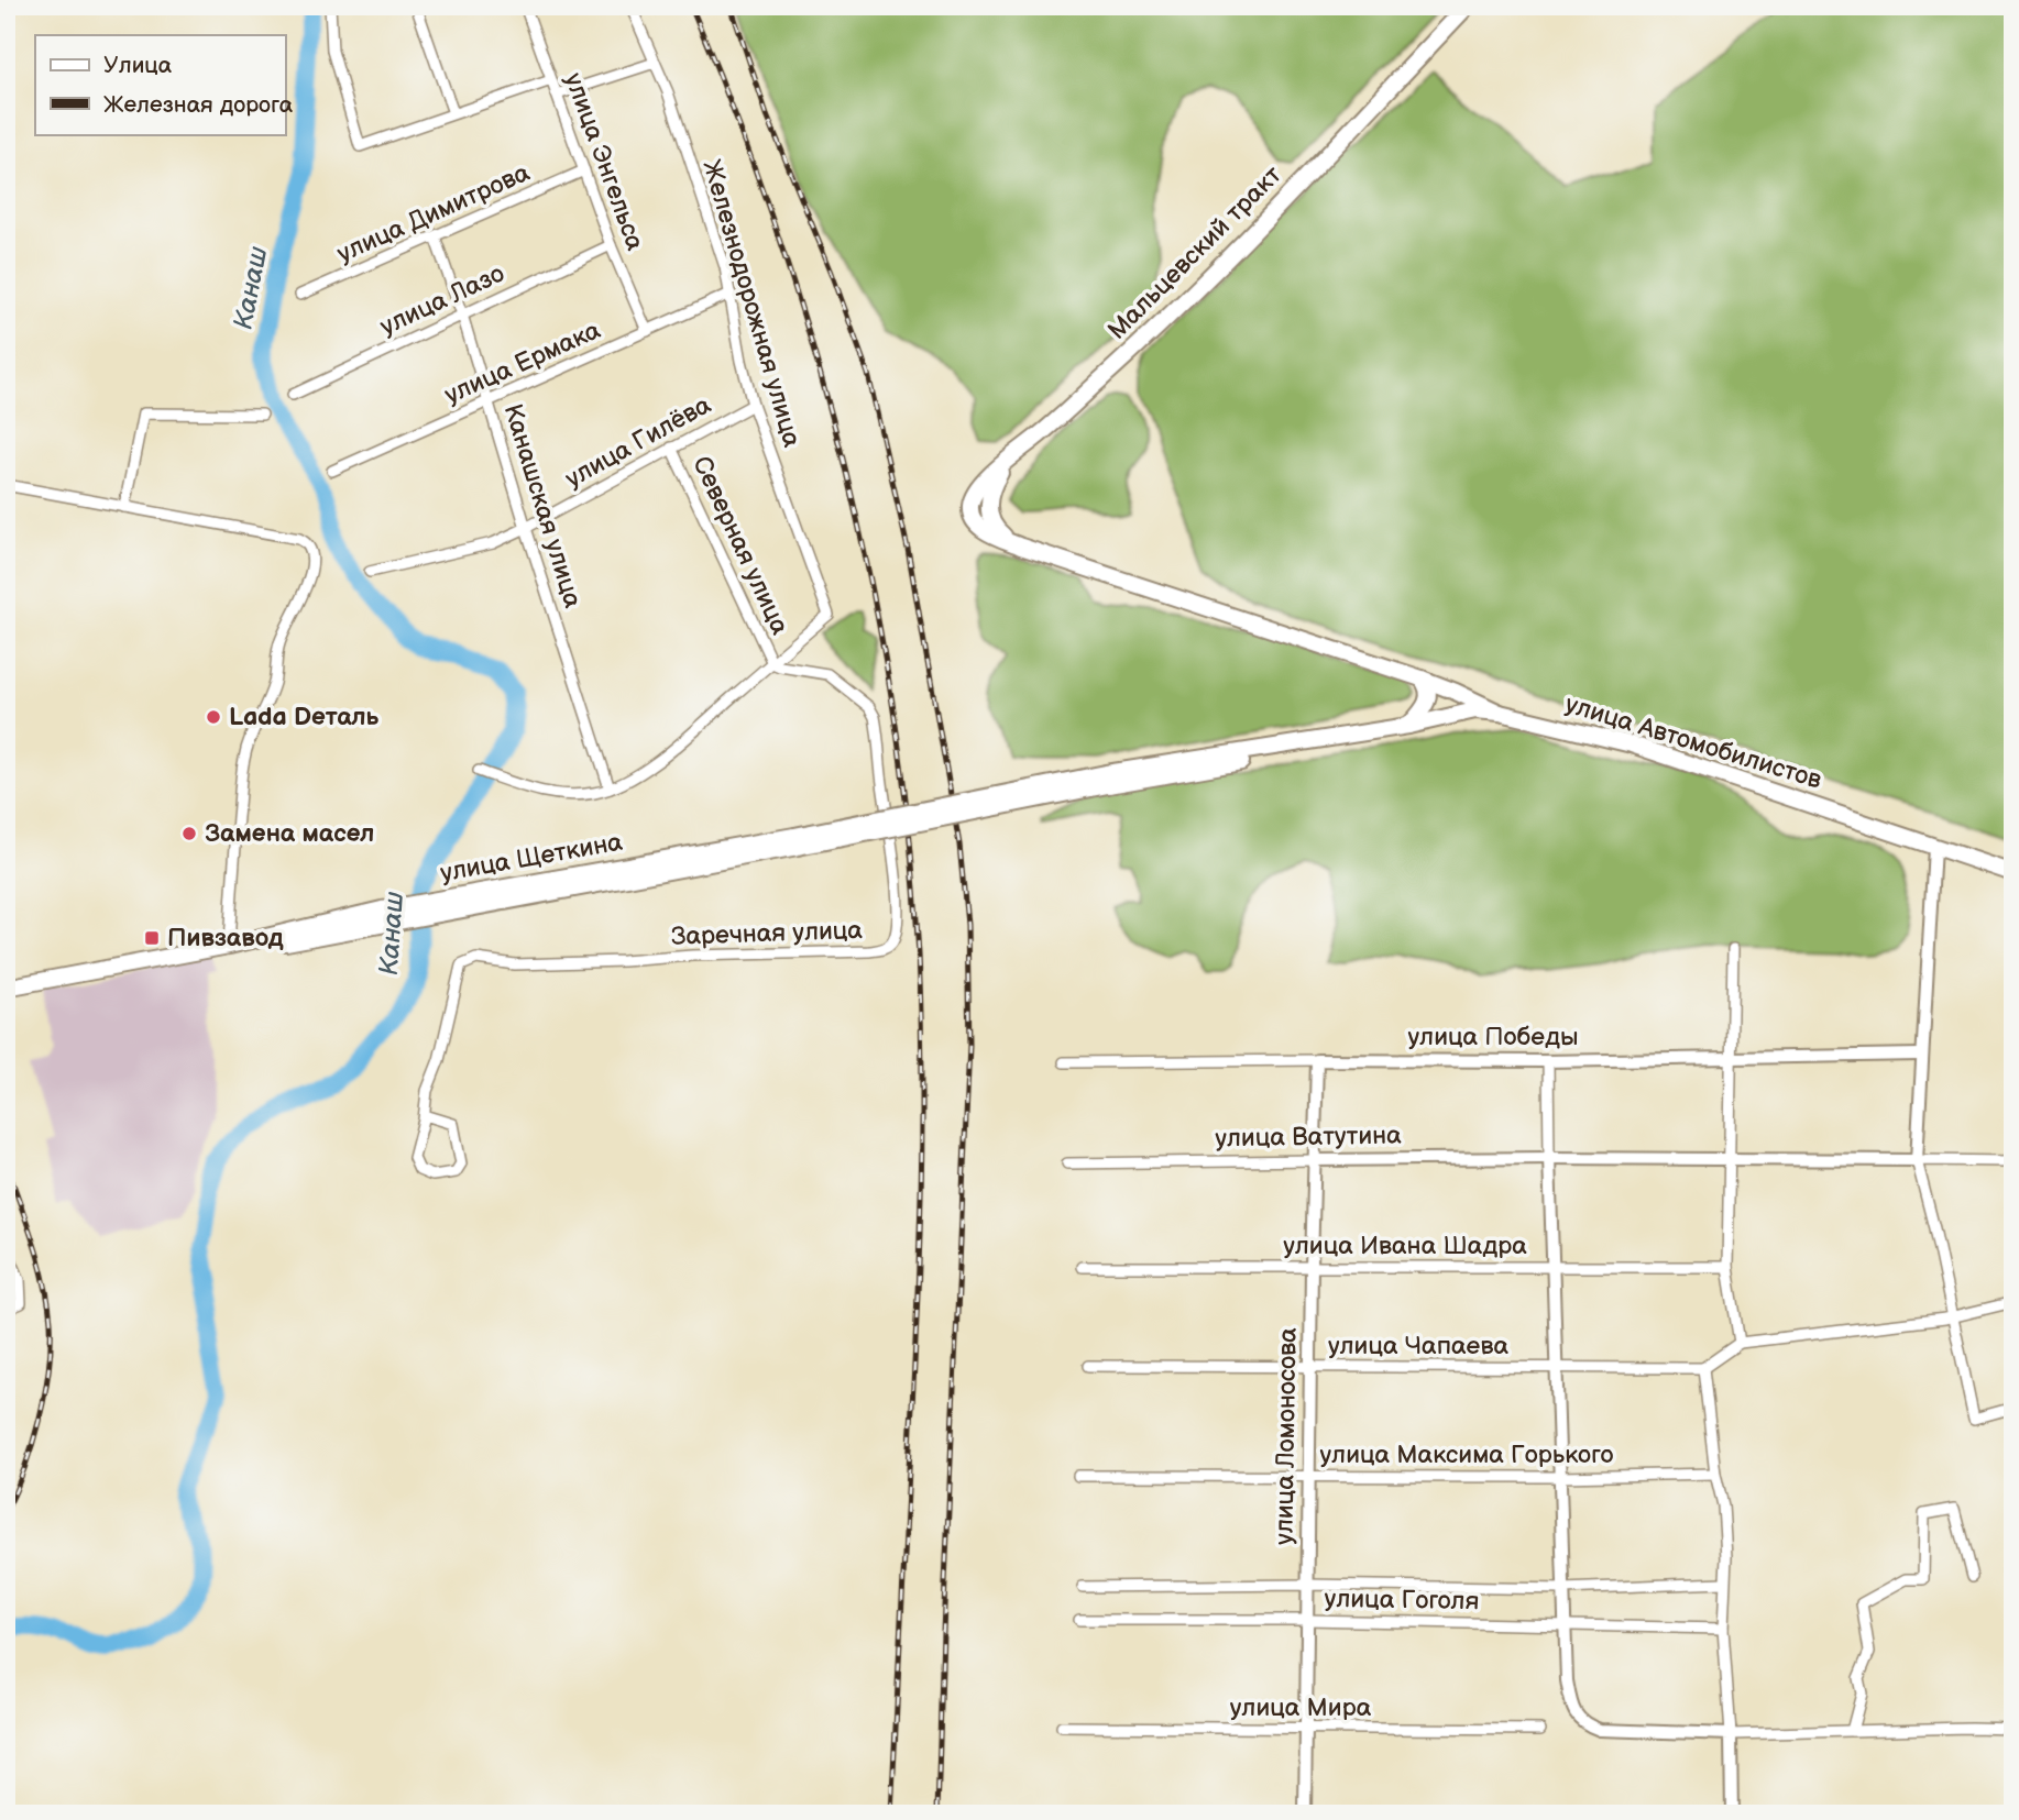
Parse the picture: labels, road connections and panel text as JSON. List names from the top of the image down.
{
  "streets": {
    "main road": ["Мальцевский тракт", "улица Автомобилистов", "улица Щеткина"],
    "street": [
      "улица Энгельса",
      "улица Димитрова",
      "улица Лазо",
      "Железнодорожная улица",
      "улица Ермака",
      "улица Гилёва",
      "Канашская улица",
      "Северная улица",
      "Заречная улица",
      "улица Победы",
      "улица Ватутина",
      "улица Ивана Шадра",
      "улица Чапаева",
      "улица Ломоносова",
      "улица Максима Горького",
      "улица Гоголя",
      "улица Мира"
    ]
  },
  "crossings": [
    ["улица Энгельса", "улица Димитрова"],
    ["улица Энгельса", "улица Лазо"],
    ["улица Энгельса", "улица Ермака"],
    ["улица Димитрова", "Канашская улица"],
    ["улица Лазо", "Канашская улица"],
    ["Железнодорожная улица", "улица Ермака"],
    ["Железнодорожная улица", "улица Гилёва"],
    ["Железнодорожная улица", "Северная улица"],
    ["Железнодорожная улица", "Заречная улица"],
    ["улица Ермака", "Канашская улица"],
    ["улица Гилёва", "Канашская улица"],
    ["улица Гилёва", "Северная улица"],
    ["Северная улица", "Заречная улица"],
    ["улица Автомобилистов", "улица Щеткина"],
    ["улица Победы", "улица Ломоносова"],
    ["улица Ватутина", "улица Ломоносова"],
    ["улица Ивана Шадра", "улица Ломоносова"],
    ["улица Чапаева", "улица Ломоносова"],
    ["улица Ломоносова", "улица Максима Горького"],
    ["улица Ломоносова", "улица Гоголя"],
    ["улица Ломоносова", "улица Мира"]
  ],
  "water": ["Канаш"],
  "places": {
    "other": ["Lada Dеталь", "Замена масел"],
    "transit": ["Пивзавод"]
  },
  "legend": ["Улица", "Железная дорога"]
}
